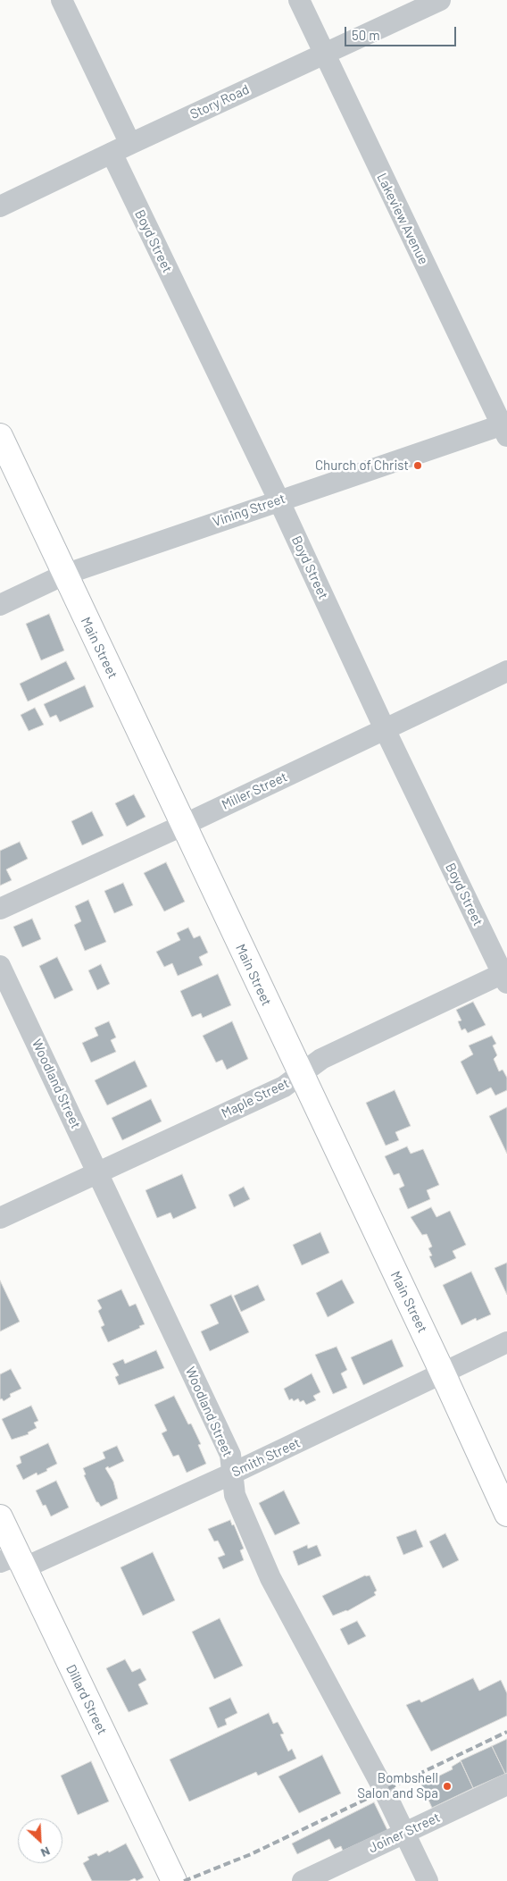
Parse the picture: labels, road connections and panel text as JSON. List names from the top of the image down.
{
  "streets": {
    "main road": ["Main Street", "Dillard Street"],
    "street": [
      "Story Road",
      "Lakeview Avenue",
      "Boyd Street",
      "Vining Street",
      "Miller Street",
      "Woodland Street",
      "Maple Street",
      "Smith Street",
      "Joiner Street"
    ]
  },
  "crossings": [
    ["Story Road", "Lakeview Avenue"],
    ["Story Road", "Boyd Street"],
    ["Lakeview Avenue", "Vining Street"],
    ["Boyd Street", "Vining Street"],
    ["Boyd Street", "Miller Street"],
    ["Boyd Street", "Maple Street"],
    ["Vining Street", "Main Street"],
    ["Main Street", "Miller Street"],
    ["Main Street", "Maple Street"],
    ["Main Street", "Smith Street"],
    ["Woodland Street", "Maple Street"],
    ["Woodland Street", "Smith Street"],
    ["Woodland Street", "Joiner Street"],
    ["Smith Street", "Dillard Street"]
  ],
  "places": ["Church of Christ", "Bombshell Salon and Spa"],
  "scale_bar": "50 m",
  "north": "bottom right"
}
